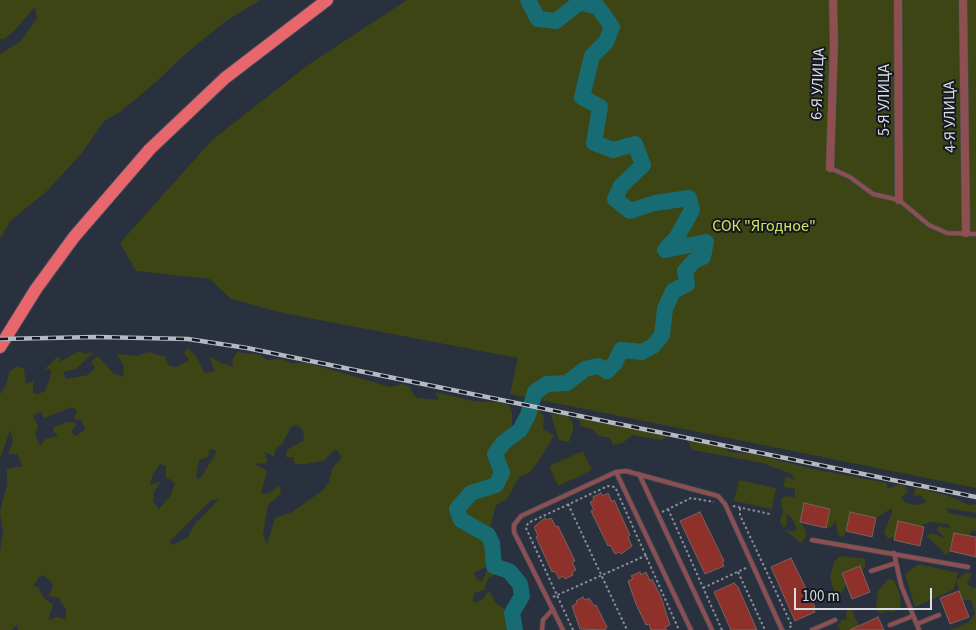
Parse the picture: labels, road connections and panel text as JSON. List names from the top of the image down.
{
  "streets": {
    "street": ["6-Я УЛИЦА", "5-Я УЛИЦА", "4-Я УЛИЦА"]
  },
  "parks": ["СОК \"Ягодное\""],
  "scale_bar": "100 m"
}
